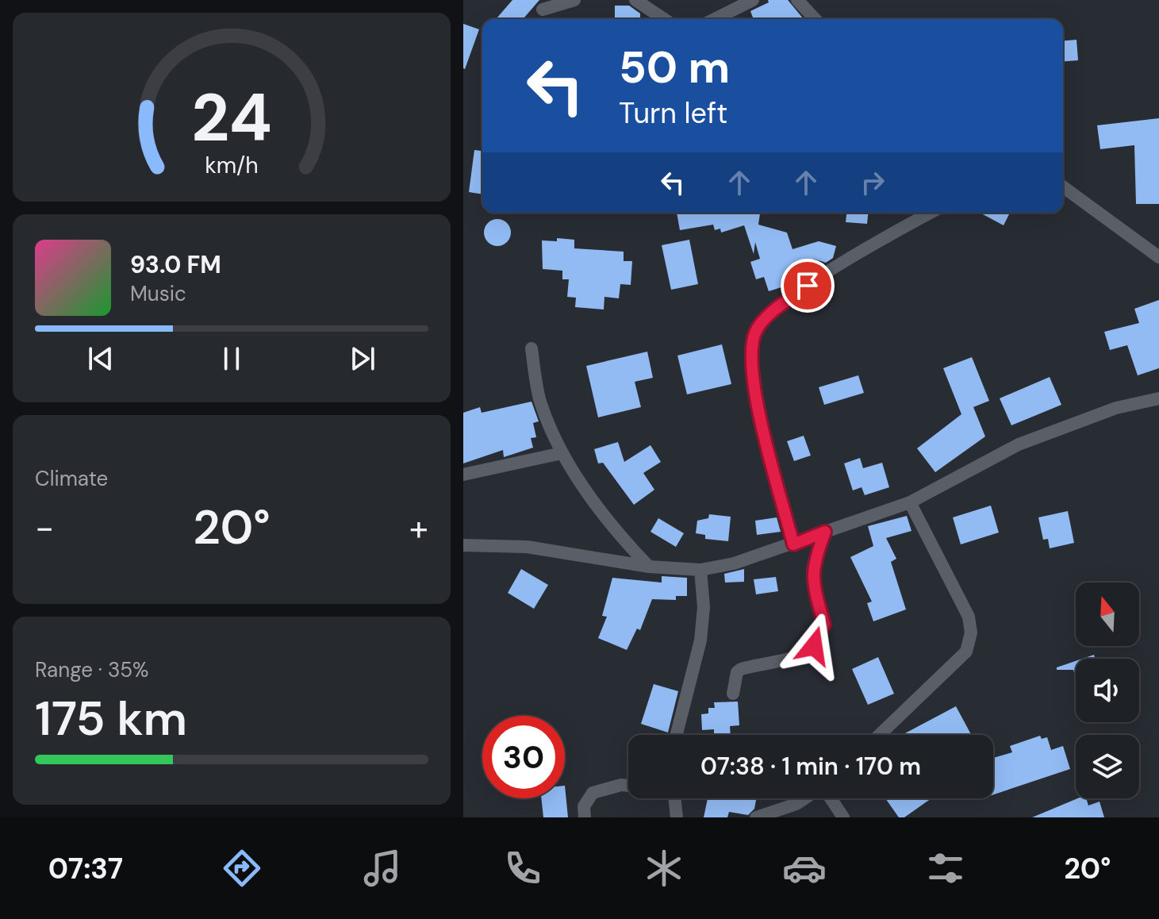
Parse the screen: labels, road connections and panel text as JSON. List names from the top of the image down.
{
  "north": "top",
  "page": {
    "turn": ["50 m", "Turn left"],
    "song": ["93.0 FM", "Music"],
    "tile": [
      "Climate",
      ["Range · 35%", "175 km"]
    ],
    "heat": ["−", "20°", "+"],
    "limit": "30",
    "trip": "07:38 · 1 min · 170 m",
    "tabs": ["07:37", "20°"],
    "gauge": ["24", "km/h"]
  }
}
